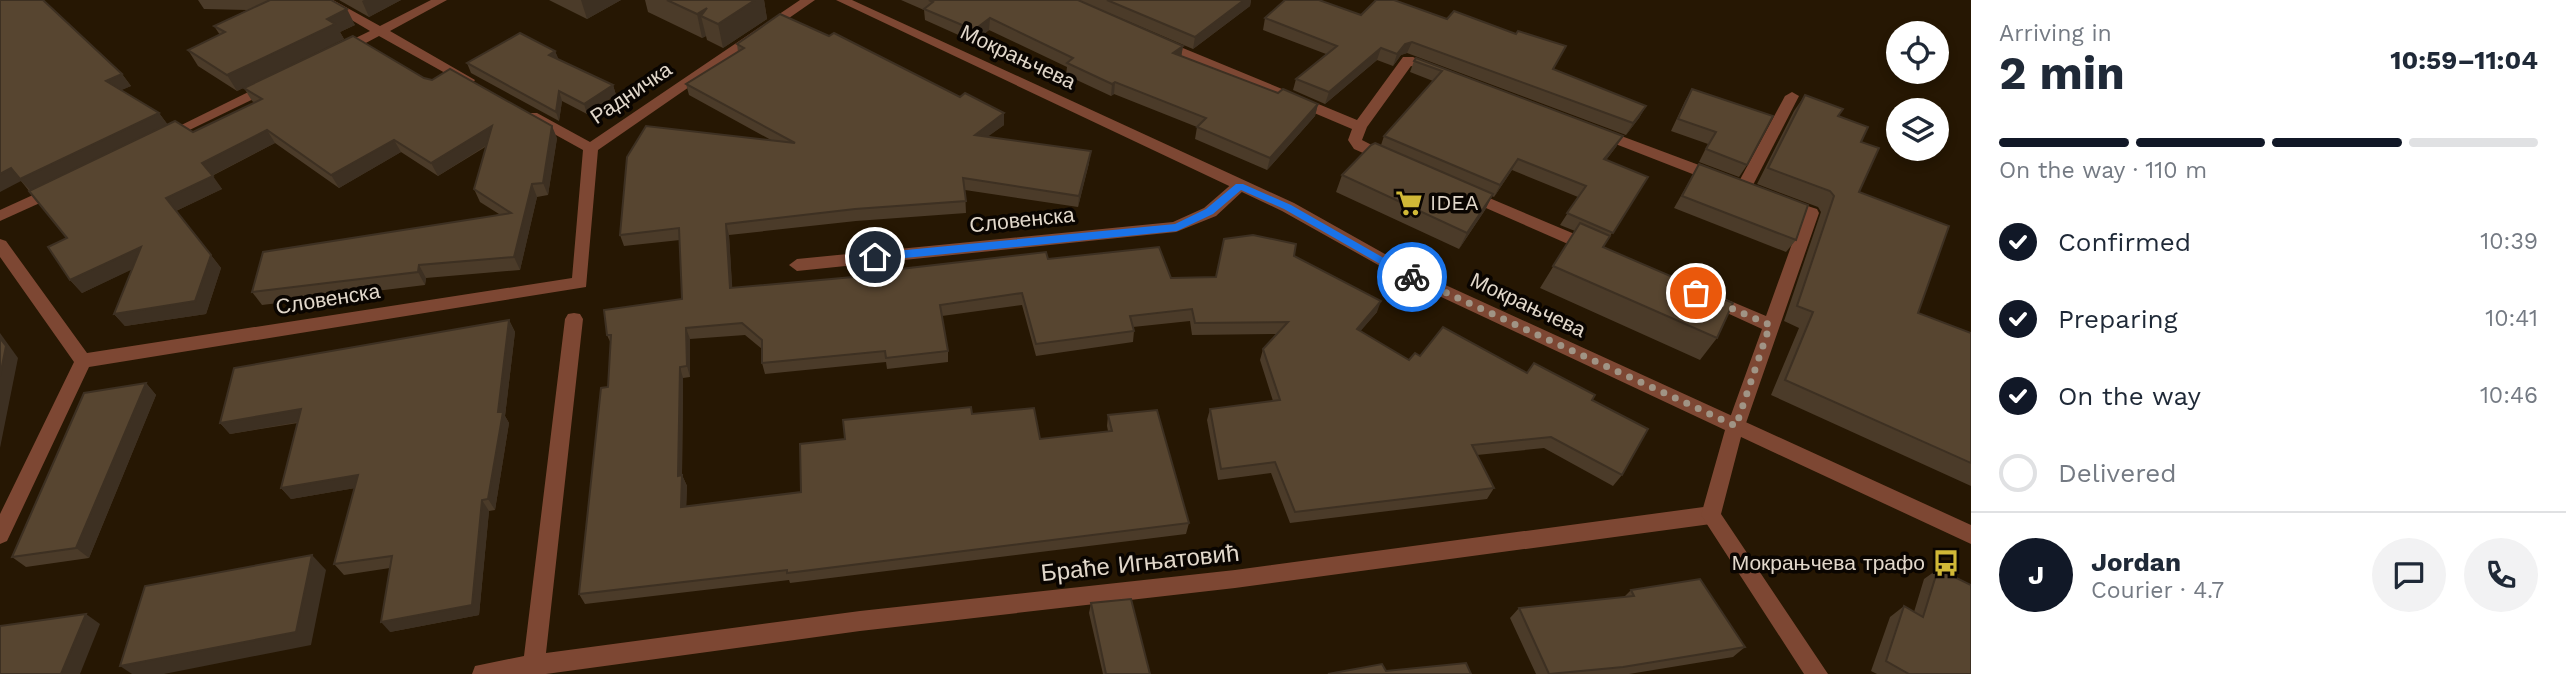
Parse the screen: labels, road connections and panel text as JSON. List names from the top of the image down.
{
  "streets": {
    "street": [
      "Мокрањчева",
      "Радничка",
      "Словенска",
      "Браће Игњатовић"
    ]
  },
  "crossings": [
    ["Мокрањчева", "Словенска"],
    ["Радничка", "Словенска"]
  ],
  "places": {
    "supermarket": ["IDEA"],
    "bus stop": ["Мокрањчева трафо"]
  },
  "page": {
    "heading": ["2 min", "Arriving in", "10:59–11:04"],
    "panel": ["Jordan", "Courier · 4.7"],
    "bar": "On the way · 110 m",
    "list": [
      ["Confirmed", "10:39"],
      ["Preparing", "10:41"],
      ["On the way", "10:46"],
      "Delivered"
    ],
    "round": "J"
  }
}
